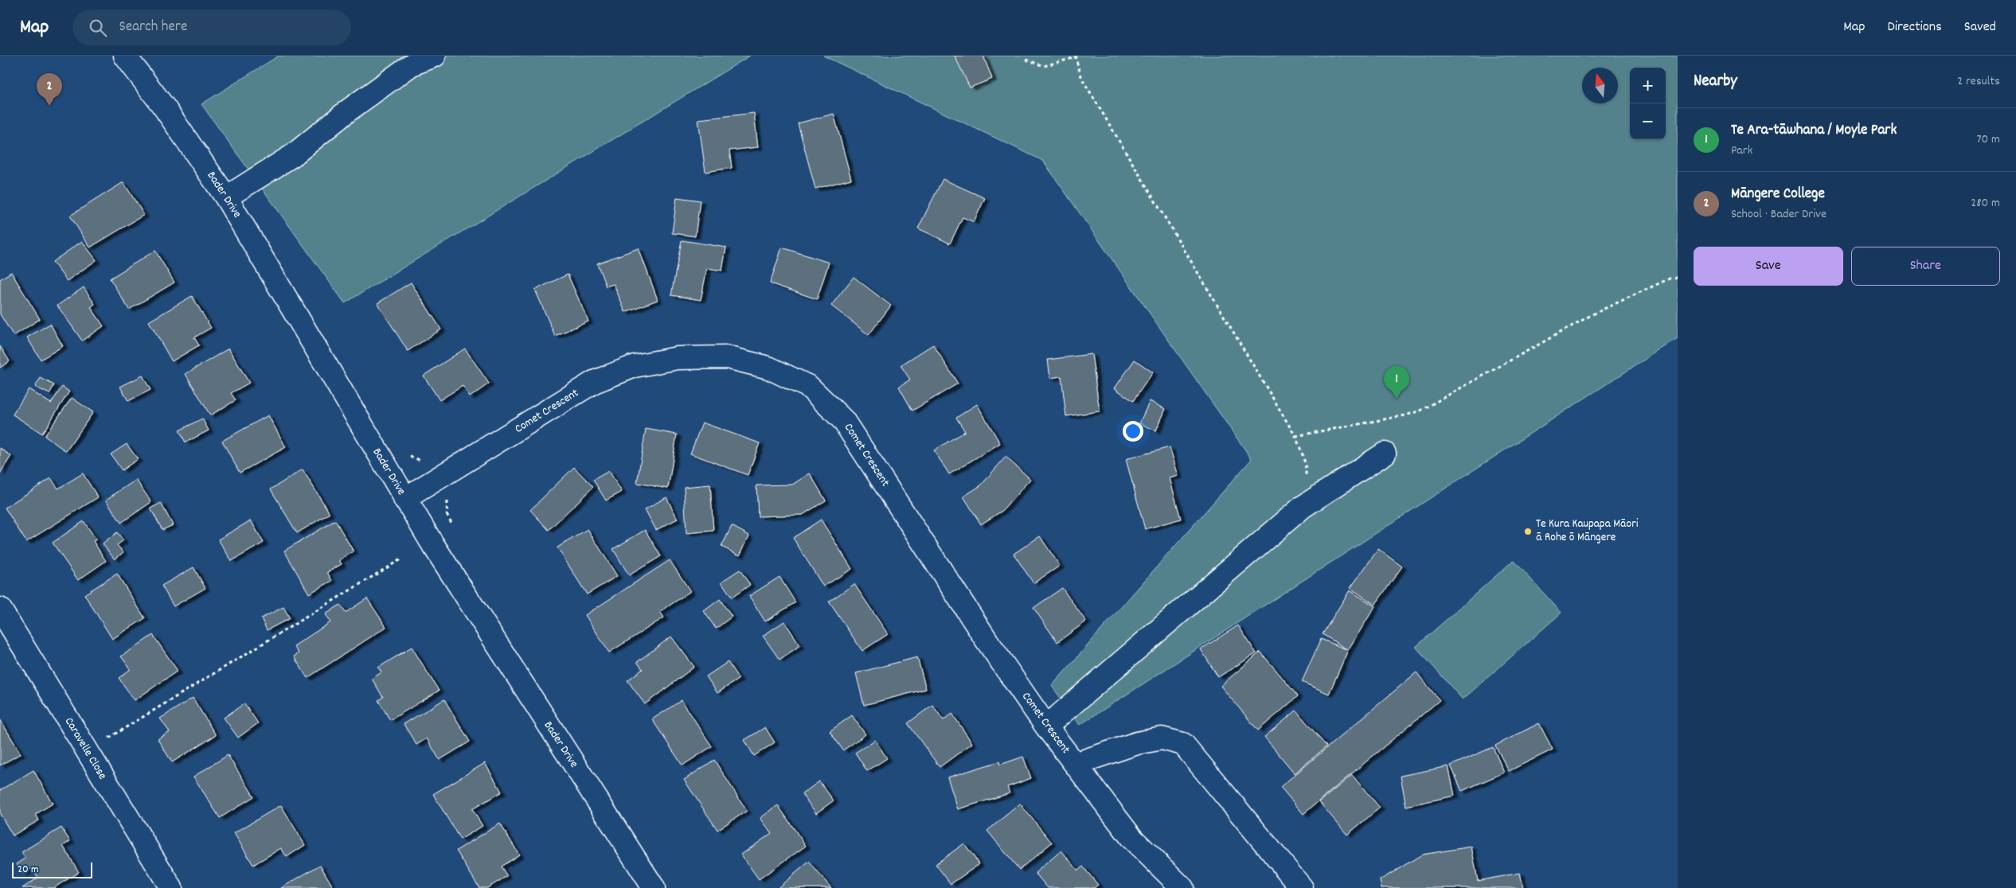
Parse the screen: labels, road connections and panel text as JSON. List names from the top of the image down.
{
  "streets": {
    "street": ["Bader Drive", "Comet Crescent", "Caravelle Close"]
  },
  "crossings": [
    ["Bader Drive", "Comet Crescent"]
  ],
  "places": ["Te Kura Kaupapa Māori ā Rohe ō Māngere"],
  "scale_bar": "20 m",
  "north": "top",
  "page": {
    "header": "Map",
    "search": "Search here",
    "nav": ["Map", "Directions", "Saved"],
    "heading": ["Nearby", "2 results"],
    "map_buttons": ["+", "−"],
    "pins": ["2", "1"],
    "list": [
      {
        "mark": "1",
        "name": "Te Ara-tāwhana / Moyle Park",
        "note": "Park",
        "value": "70 m"
      },
      {
        "mark": "2",
        "name": "Māngere College",
        "note": "School · Bader Drive",
        "value": "280 m"
      }
    ],
    "buttons": ["Save", "Share"],
    "scale": "20 m"
  }
}
